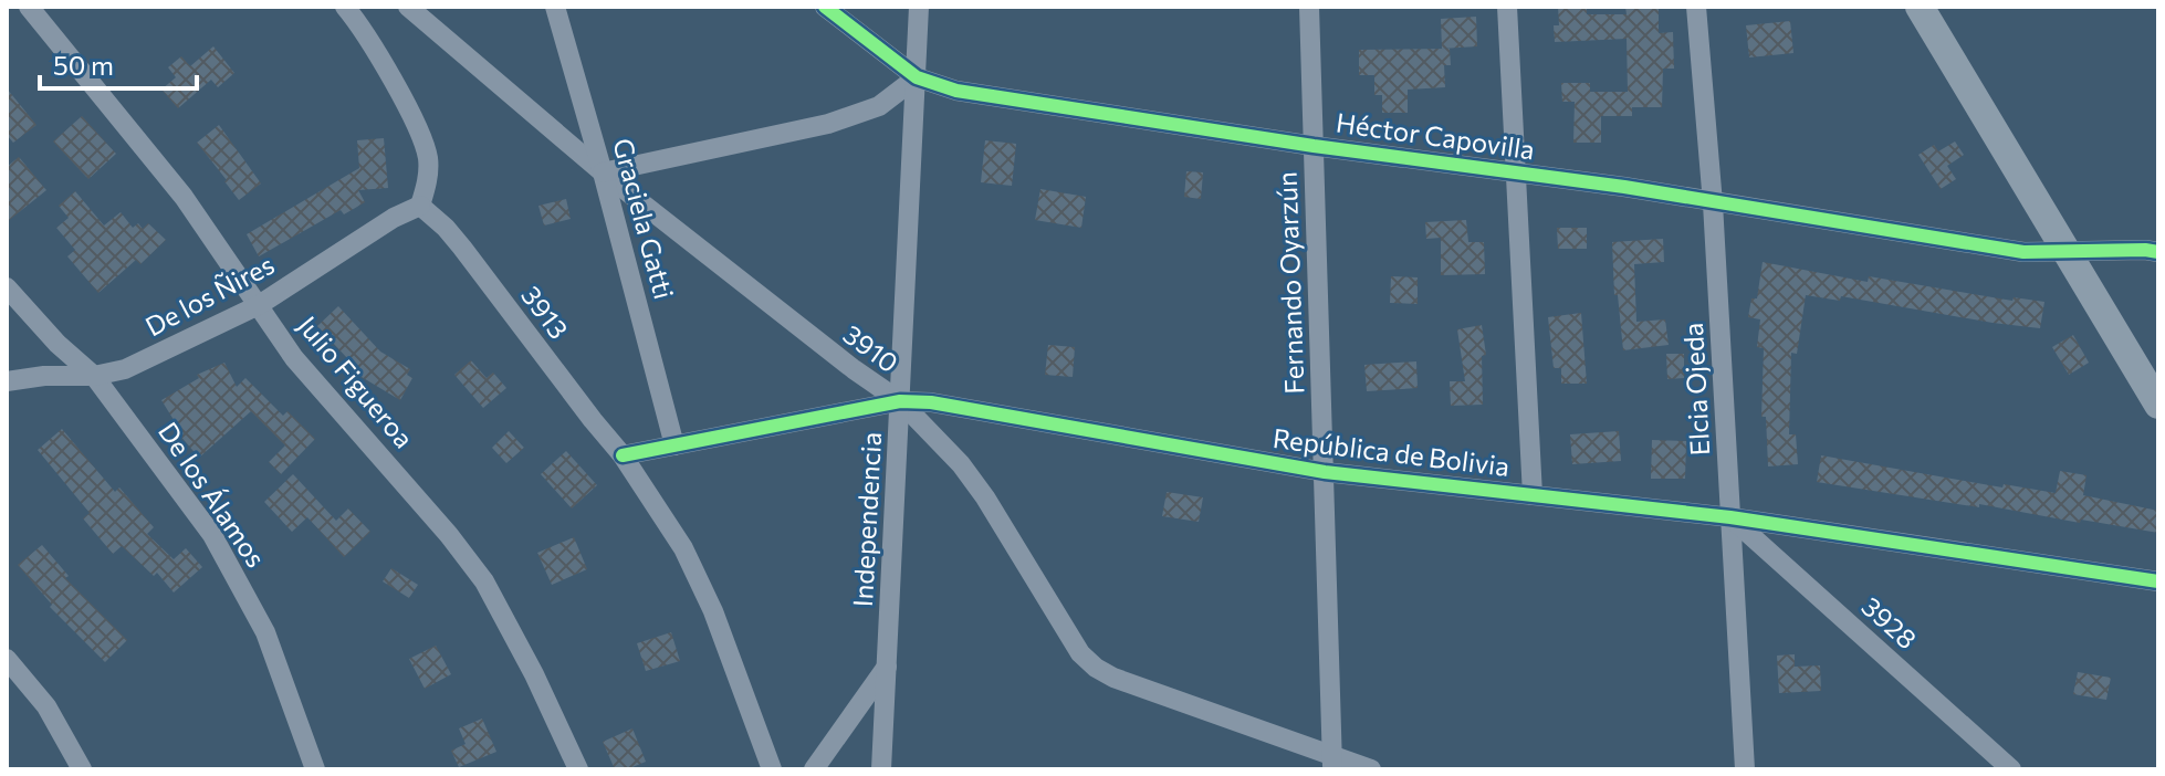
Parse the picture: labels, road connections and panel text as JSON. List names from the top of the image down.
{
  "streets": {
    "street": [
      "Héctor Capovilla",
      "Graciela Gatti",
      "Fernando Oyarzún",
      "De los Ñires",
      "3913",
      "3910",
      "Julio Figueroa",
      "Elcia Ojeda",
      "República de Bolivia",
      "De los Álamos",
      "Independencia",
      "3928"
    ]
  },
  "crossings": [
    ["Héctor Capovilla", "Fernando Oyarzún"],
    ["Héctor Capovilla", "Elcia Ojeda"],
    ["Héctor Capovilla", "Independencia"],
    ["Graciela Gatti", "3910"],
    ["Graciela Gatti", "República de Bolivia"],
    ["Fernando Oyarzún", "3910"],
    ["Fernando Oyarzún", "República de Bolivia"],
    ["De los Ñires", "3913"],
    ["De los Ñires", "Julio Figueroa"],
    ["De los Ñires", "De los Álamos"],
    ["3913", "República de Bolivia"],
    ["3910", "República de Bolivia"],
    ["3910", "Independencia"],
    ["Elcia Ojeda", "República de Bolivia"],
    ["Elcia Ojeda", "3928"],
    ["República de Bolivia", "Independencia"],
    ["República de Bolivia", "3928"]
  ],
  "scale_bar": "50 m"
}
